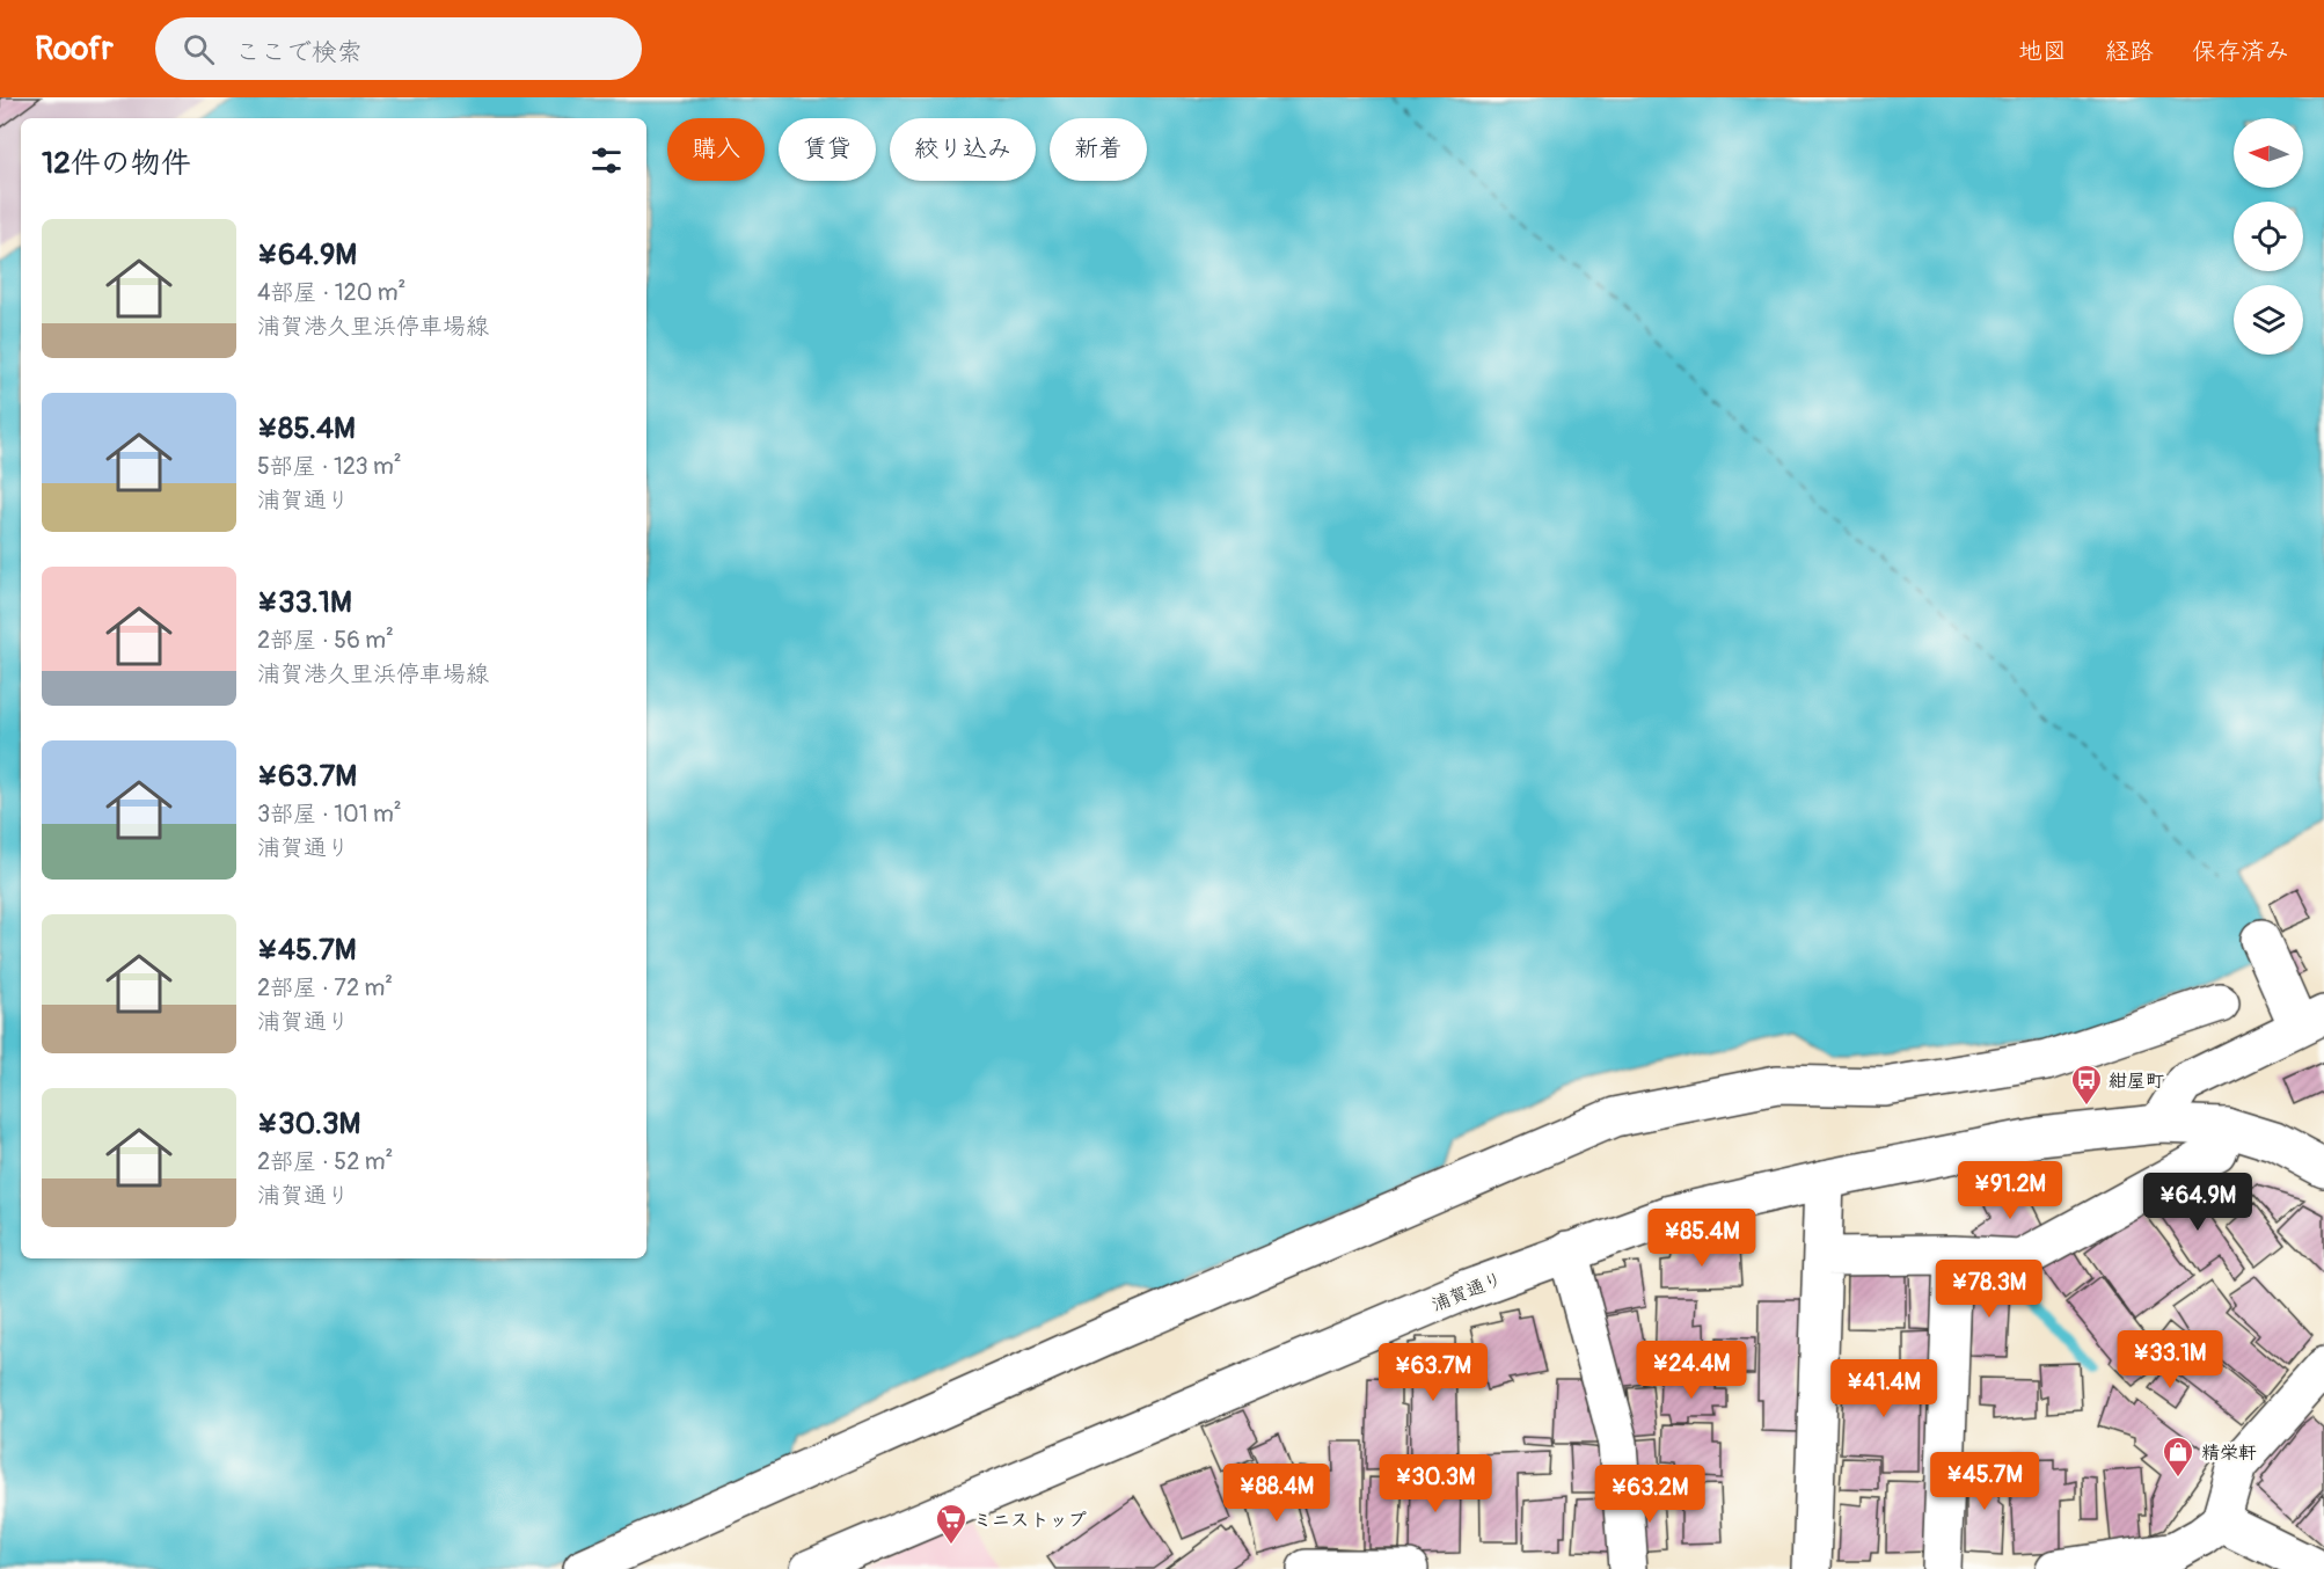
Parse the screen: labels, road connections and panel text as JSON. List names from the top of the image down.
{
  "streets": {
    "street": ["浦賀通り"]
  },
  "places": {
    "bus stop": ["紺屋町"],
    "shop": ["精栄軒"],
    "supermarket": ["ミニストップ"]
  },
  "north": "left",
  "page": {
    "header": "Roofr",
    "search": "ここで検索",
    "nav": ["地図", "経路", "保存済み"],
    "chip": [
      "購入",
      "賃貸",
      "絞り込み",
      "新着"
    ],
    "heading": "12件の物件",
    "list": [
      {
        "name": "¥64.9M",
        "note": "4部屋 · 120 m² · 浦賀港久里浜停車場線"
      },
      {
        "name": "¥85.4M",
        "note": "5部屋 · 123 m² · 浦賀通り"
      },
      {
        "name": "¥33.1M",
        "note": "2部屋 · 56 m² · 浦賀港久里浜停車場線"
      },
      {
        "name": "¥63.7M",
        "note": "3部屋 · 101 m² · 浦賀通り"
      },
      {
        "name": "¥45.7M",
        "note": "2部屋 · 72 m² · 浦賀通り"
      },
      {
        "name": "¥30.3M",
        "note": "2部屋 · 52 m² · 浦賀通り"
      }
    ],
    "price": [
      "¥91.2M",
      "¥64.9M",
      "¥85.4M",
      "¥78.3M",
      "¥33.1M",
      "¥24.4M",
      "¥63.7M",
      "¥41.4M",
      "¥45.7M",
      "¥30.3M",
      "¥88.4M",
      "¥63.2M"
    ]
  }
}
